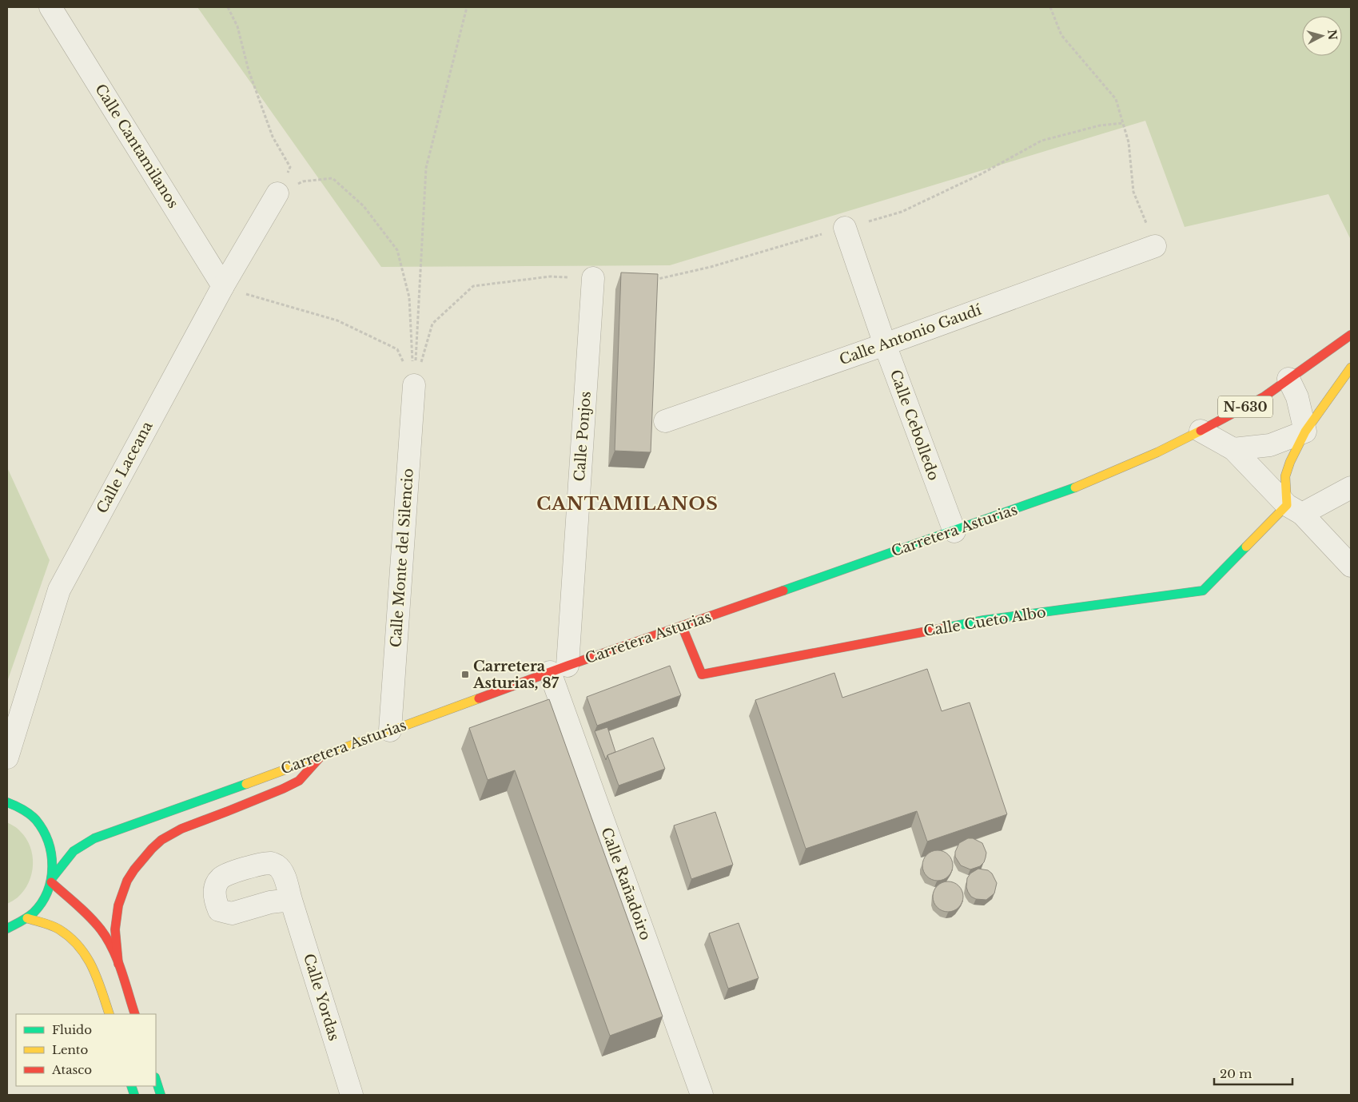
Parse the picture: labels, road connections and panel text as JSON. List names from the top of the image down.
{
  "streets": {
    "main road": ["N-630", "Carretera Asturias", "Calle Cueto Albo"],
    "street": [
      "Calle Cantamilanos",
      "Calle Antonio Gaudí",
      "Calle Cebolledo",
      "Calle Ponjos",
      "Calle Laceana",
      "Calle Monte del Silencio",
      "Calle Rañadoiro",
      "Calle Yordas"
    ]
  },
  "crossings": [
    ["Calle Cantamilanos", "Calle Laceana"],
    ["Calle Antonio Gaudí", "Calle Cebolledo"],
    ["N-630", "Carretera Asturias"],
    ["Calle Cebolledo", "Carretera Asturias"],
    ["Calle Ponjos", "Carretera Asturias"],
    ["Calle Ponjos", "Calle Rañadoiro"],
    ["Carretera Asturias", "Calle Monte del Silencio"],
    ["Carretera Asturias", "Calle Cueto Albo"],
    ["Carretera Asturias", "Calle Rañadoiro"]
  ],
  "districts": ["CANTAMILANOS"],
  "places": {
    "transit": ["Carretera Asturias, 87"]
  },
  "legend": ["Fluido", "Lento", "Atasco"],
  "scale_bar": "20 m",
  "north": "right"
}
